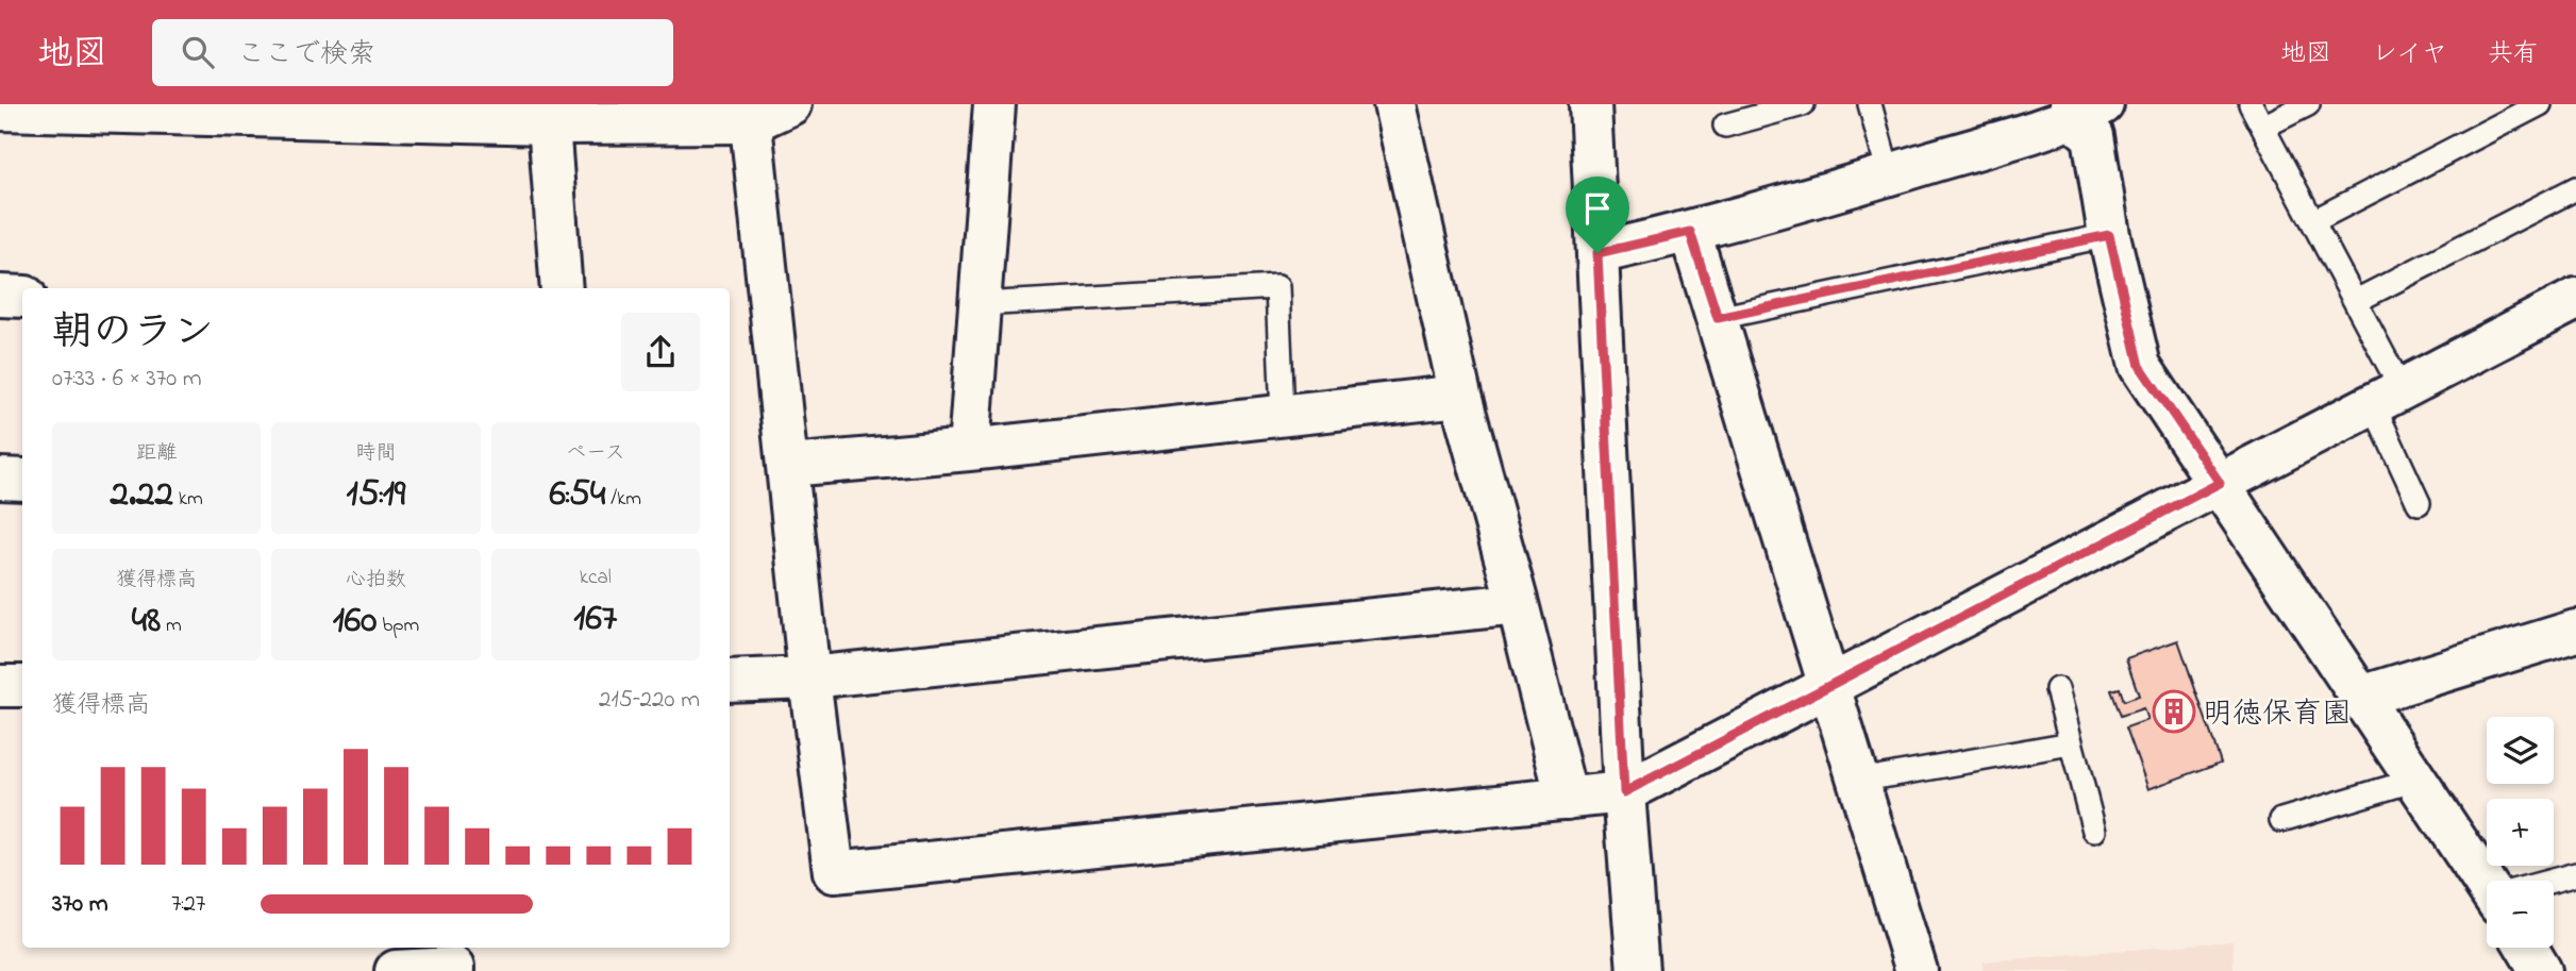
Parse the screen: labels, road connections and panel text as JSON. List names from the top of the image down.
{
  "places": {
    "building": ["明徳保育園"]
  },
  "page": {
    "header": "地図",
    "search": "ここで検索",
    "nav": ["地図", "レイヤ", "共有"],
    "heading": ["朝のラン", "07:33 · 6 × 370 m"],
    "stats": [
      ["距離", "2.22 km"],
      ["時間", "15:19"],
      ["ペース", "6:54 /km"],
      ["獲得標高", "48 m"],
      ["心拍数", "160 bpm"],
      ["kcal", "167"]
    ],
    "chart": ["獲得標高", "215–220 m"],
    "map_buttons": ["+", "−"],
    "list": [
      {
        "name": "370 m",
        "note": "7:27"
      }
    ]
  }
}
